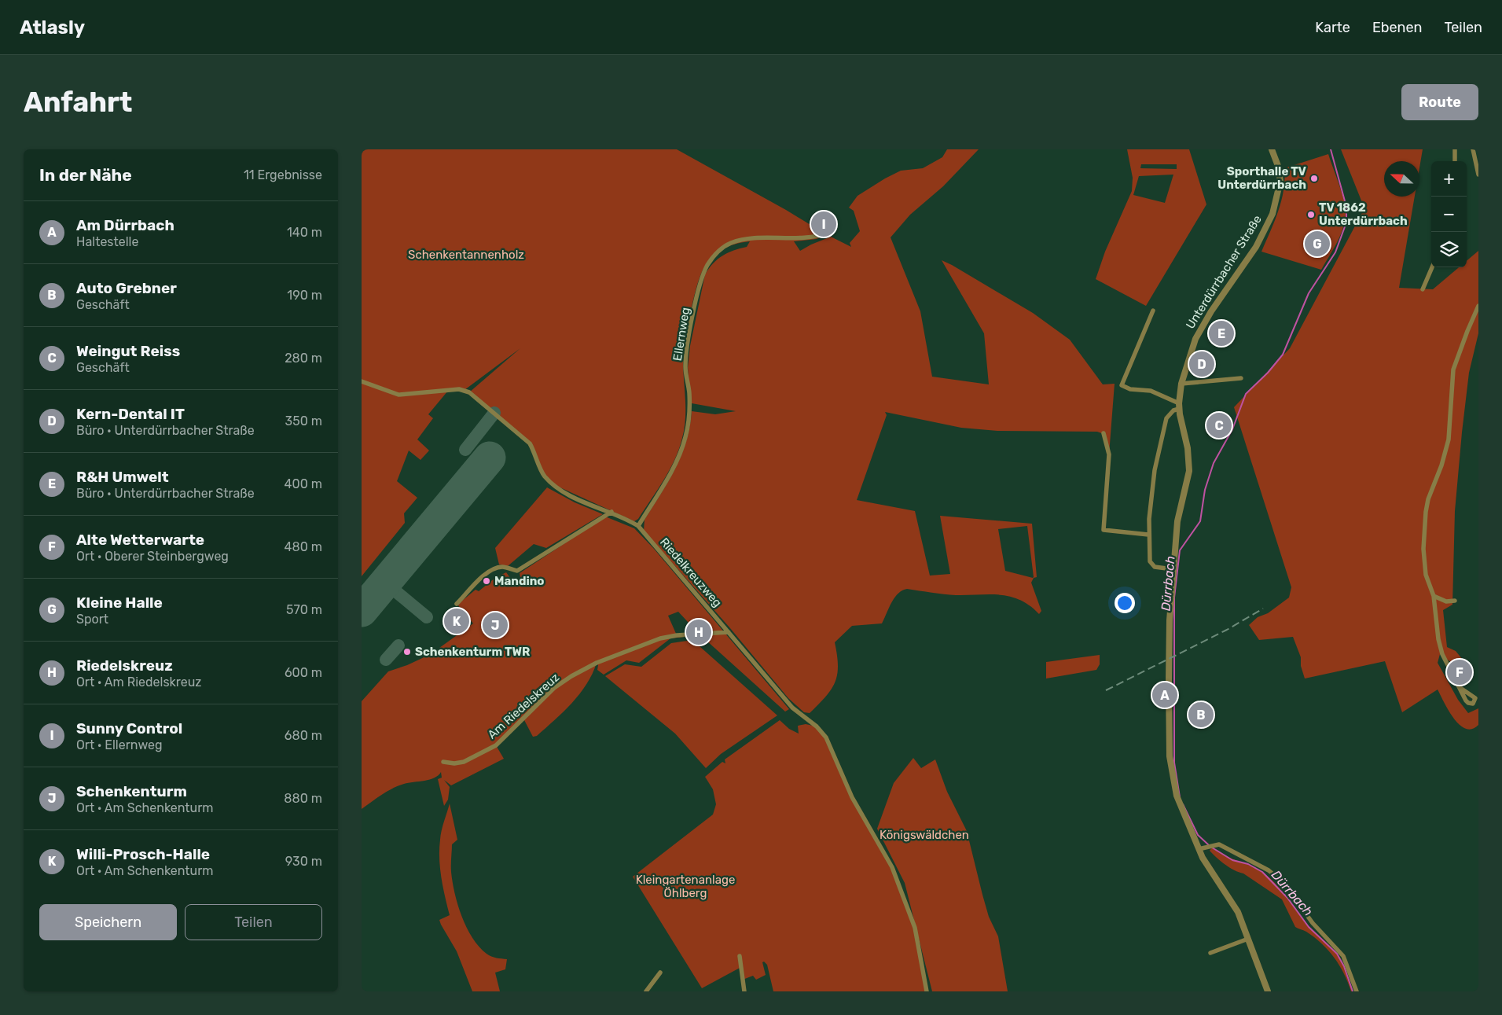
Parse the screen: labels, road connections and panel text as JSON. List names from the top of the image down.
{
  "streets": {
    "street": [
      "Unterdürrbacher Straße",
      "Ellernweg",
      "Riedelkreuzweg",
      "Am Riedelskreuz"
    ]
  },
  "crossings": [
    ["Ellernweg", "Riedelkreuzweg"],
    ["Riedelkreuzweg", "Am Riedelskreuz"]
  ],
  "water": ["Dürrbach"],
  "parks": ["Schenkentannenholz", "Königswäldchen", "Kleingartenanlage Öhlberg"],
  "places": [
    "Sporthalle TV Unterdürrbach",
    "TV 1862 Unterdürrbach",
    "Mandino",
    "Schenkenturm TWR"
  ],
  "north": "left",
  "page": {
    "header": "Atlasly",
    "nav": ["Karte", "Ebenen", "Teilen"],
    "buttons": [
      "Route",
      ["Speichern", "Teilen"]
    ],
    "title": "Anfahrt",
    "heading": ["In der Nähe", "11 Ergebnisse"],
    "map_buttons": ["+", "−"],
    "list": [
      {
        "mark": "A",
        "name": "Am Dürrbach",
        "note": "Haltestelle",
        "value": "140 m"
      },
      {
        "mark": "B",
        "name": "Auto Grebner",
        "note": "Geschäft",
        "value": "190 m"
      },
      {
        "mark": "C",
        "name": "Weingut Reiss",
        "note": "Geschäft",
        "value": "280 m"
      },
      {
        "mark": "D",
        "name": "Kern-Dental IT",
        "note": "Büro · Unterdürrbacher Straße",
        "value": "350 m"
      },
      {
        "mark": "E",
        "name": "R&H Umwelt",
        "note": "Büro · Unterdürrbacher Straße",
        "value": "400 m"
      },
      {
        "mark": "F",
        "name": "Alte Wetterwarte",
        "note": "Ort · Oberer Steinbergweg",
        "value": "480 m"
      },
      {
        "mark": "G",
        "name": "Kleine Halle",
        "note": "Sport",
        "value": "570 m"
      },
      {
        "mark": "H",
        "name": "Riedelskreuz",
        "note": "Ort · Am Riedelskreuz",
        "value": "600 m"
      },
      {
        "mark": "I",
        "name": "Sunny Control",
        "note": "Ort · Ellernweg",
        "value": "680 m"
      },
      {
        "mark": "J",
        "name": "Schenkenturm",
        "note": "Ort · Am Schenkenturm",
        "value": "880 m"
      },
      {
        "mark": "K",
        "name": "Willi-Prosch-Halle",
        "note": "Ort · Am Schenkenturm",
        "value": "930 m"
      }
    ],
    "pins": [
      "I",
      "G",
      "E",
      "D",
      "C",
      "K",
      "J",
      "H",
      "F",
      "A",
      "B"
    ]
  }
}
